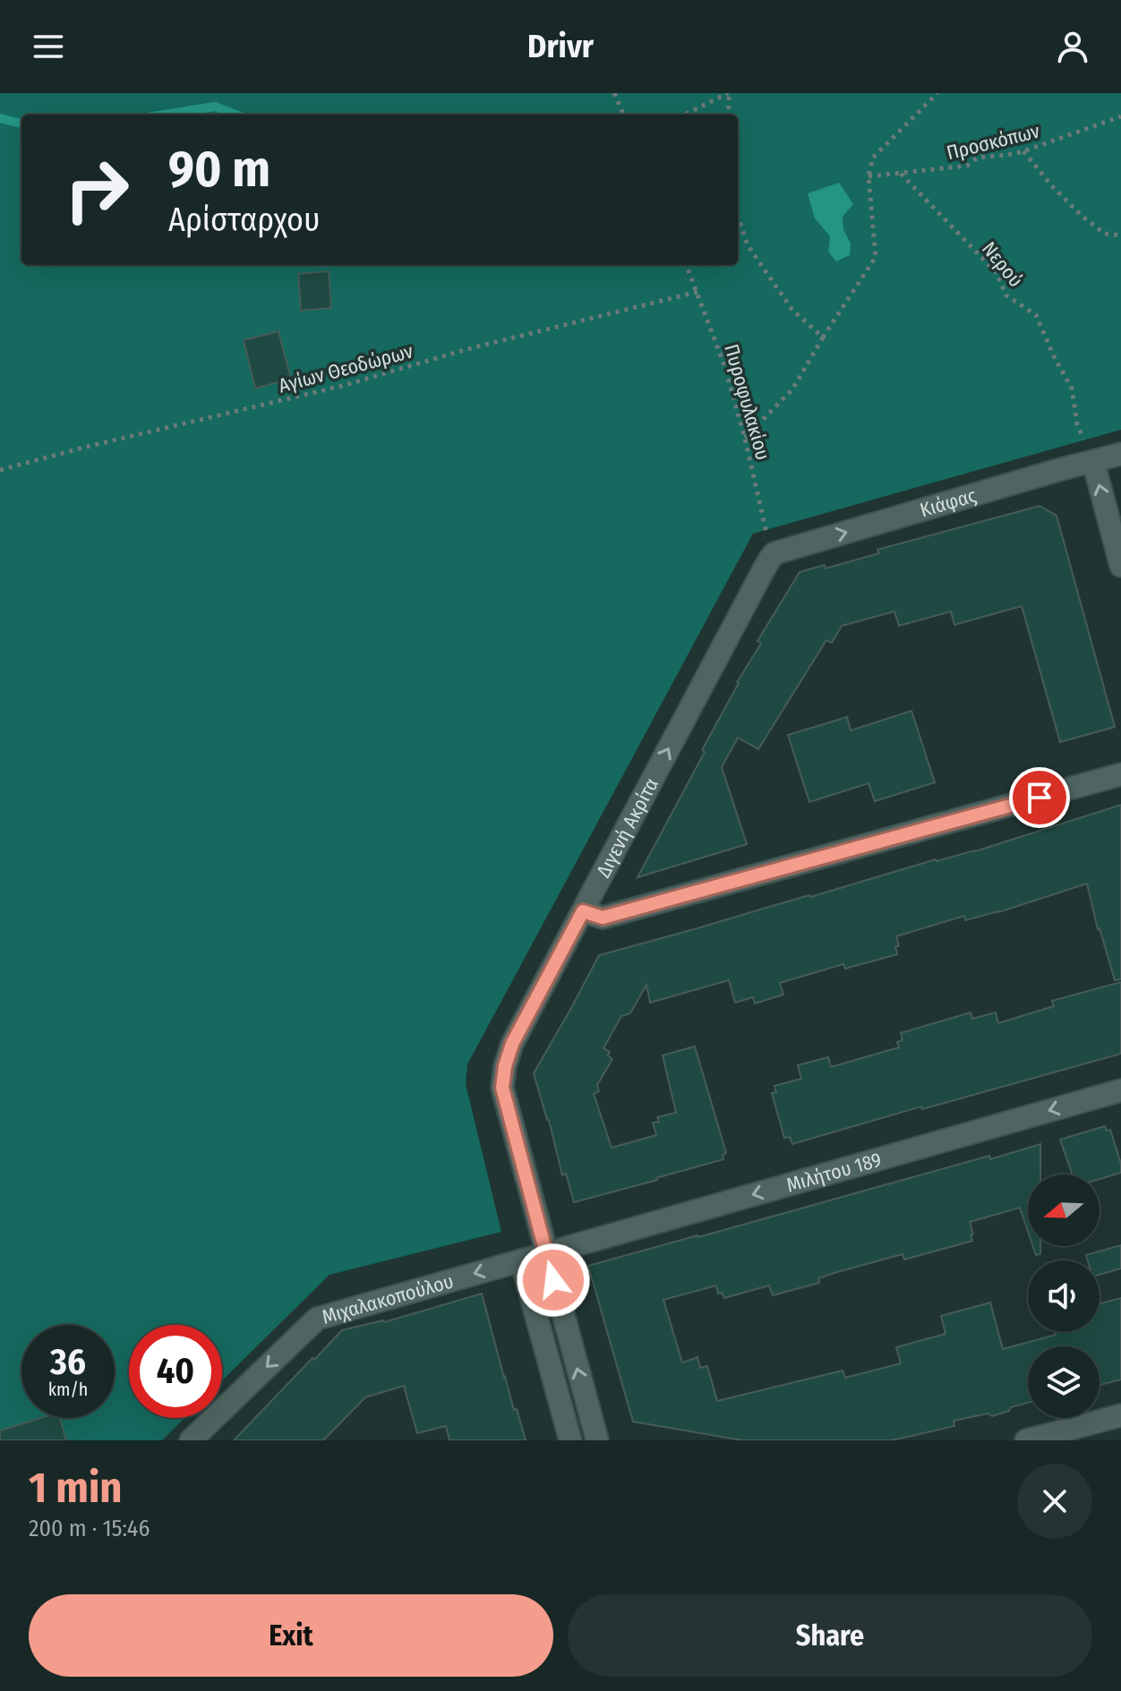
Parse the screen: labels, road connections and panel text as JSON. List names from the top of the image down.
{
  "streets": {
    "street": [
      "Κιάφας",
      "Διγενή Ακρίτα",
      "Μιλήτου 189",
      "Μιχαλακοπούλου"
    ],
    "path": [
      "Προσκόπων",
      "Νερού",
      "Αγίων Θεοδώρων",
      "Πυροφυλακίου"
    ]
  },
  "crossings": [
    ["Προσκόπων", "Νερού"],
    ["Νερού", "Κιάφας"],
    ["Αγίων Θεοδώρων", "Πυροφυλακίου"],
    ["Πυροφυλακίου", "Κιάφας"],
    ["Πυροφυλακίου", "Διγενή Ακρίτα"],
    ["Κιάφας", "Διγενή Ακρίτα"],
    ["Διγενή Ακρίτα", "Μιλήτου 189"],
    ["Διγενή Ακρίτα", "Μιχαλακοπούλου"],
    ["Μιλήτου 189", "Μιχαλακοπούλου"]
  ],
  "one_way": [
    "Κιάφας",
    "Διγενή Ακρίτα",
    "Μιλήτου 189",
    "Μιχαλακοπούλου"
  ],
  "north": "left",
  "page": {
    "header": "Drivr",
    "turn": ["90 m", "Αρίσταρχου"],
    "speed": "36 km/h",
    "limit": "40",
    "heading": ["1 min", "200 m · 15:46"],
    "buttons": ["Exit", "Share"]
  }
}
